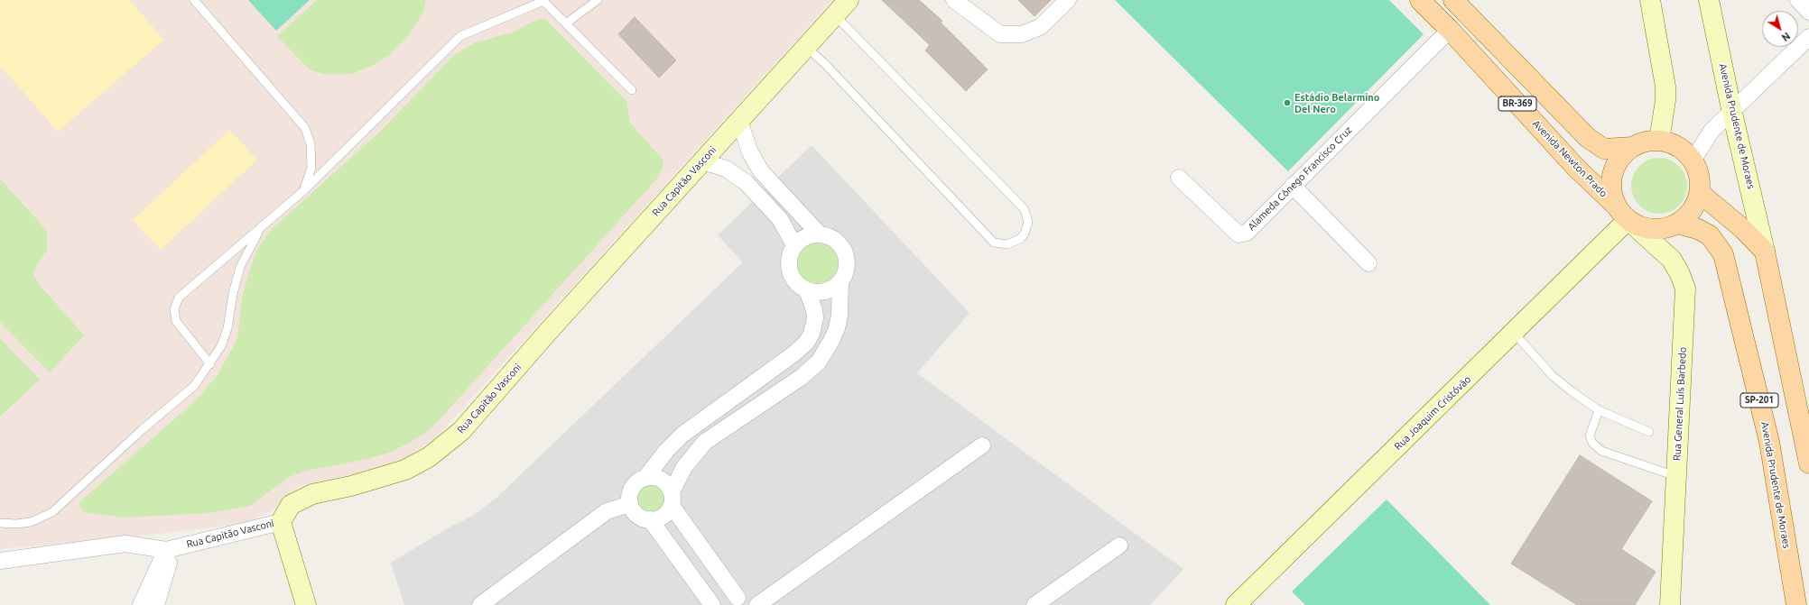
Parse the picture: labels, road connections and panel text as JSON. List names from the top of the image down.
{
  "streets": {
    "main road": [
      "BR-369",
      "Avenida Prudente de Moraes",
      "Avenida Newton Prado",
      "SP-201"
    ],
    "street": [
      "Alameda Cônego Francisco Cruz",
      "Rua Capitão Vasconi",
      "Rua General Luís Barbedo",
      "Rua Joaquim Cristóvão"
    ]
  },
  "crossings": [
    ["BR-369", "Avenida Prudente de Moraes"],
    ["BR-369", "Avenida Newton Prado"],
    ["BR-369", "Rua General Luís Barbedo"],
    ["BR-369", "Rua Joaquim Cristóvão"],
    ["Avenida Prudente de Moraes", "Avenida Newton Prado"],
    ["Avenida Prudente de Moraes", "Rua General Luís Barbedo"],
    ["Avenida Prudente de Moraes", "Rua Joaquim Cristóvão"],
    ["Avenida Newton Prado", "Alameda Cônego Francisco Cruz"],
    ["Avenida Newton Prado", "Rua General Luís Barbedo"],
    ["Avenida Newton Prado", "Rua Joaquim Cristóvão"],
    ["Rua General Luís Barbedo", "Rua Joaquim Cristóvão"]
  ],
  "places": ["Estádio Belarmino Del Nero"],
  "north": "bottom right"
}
